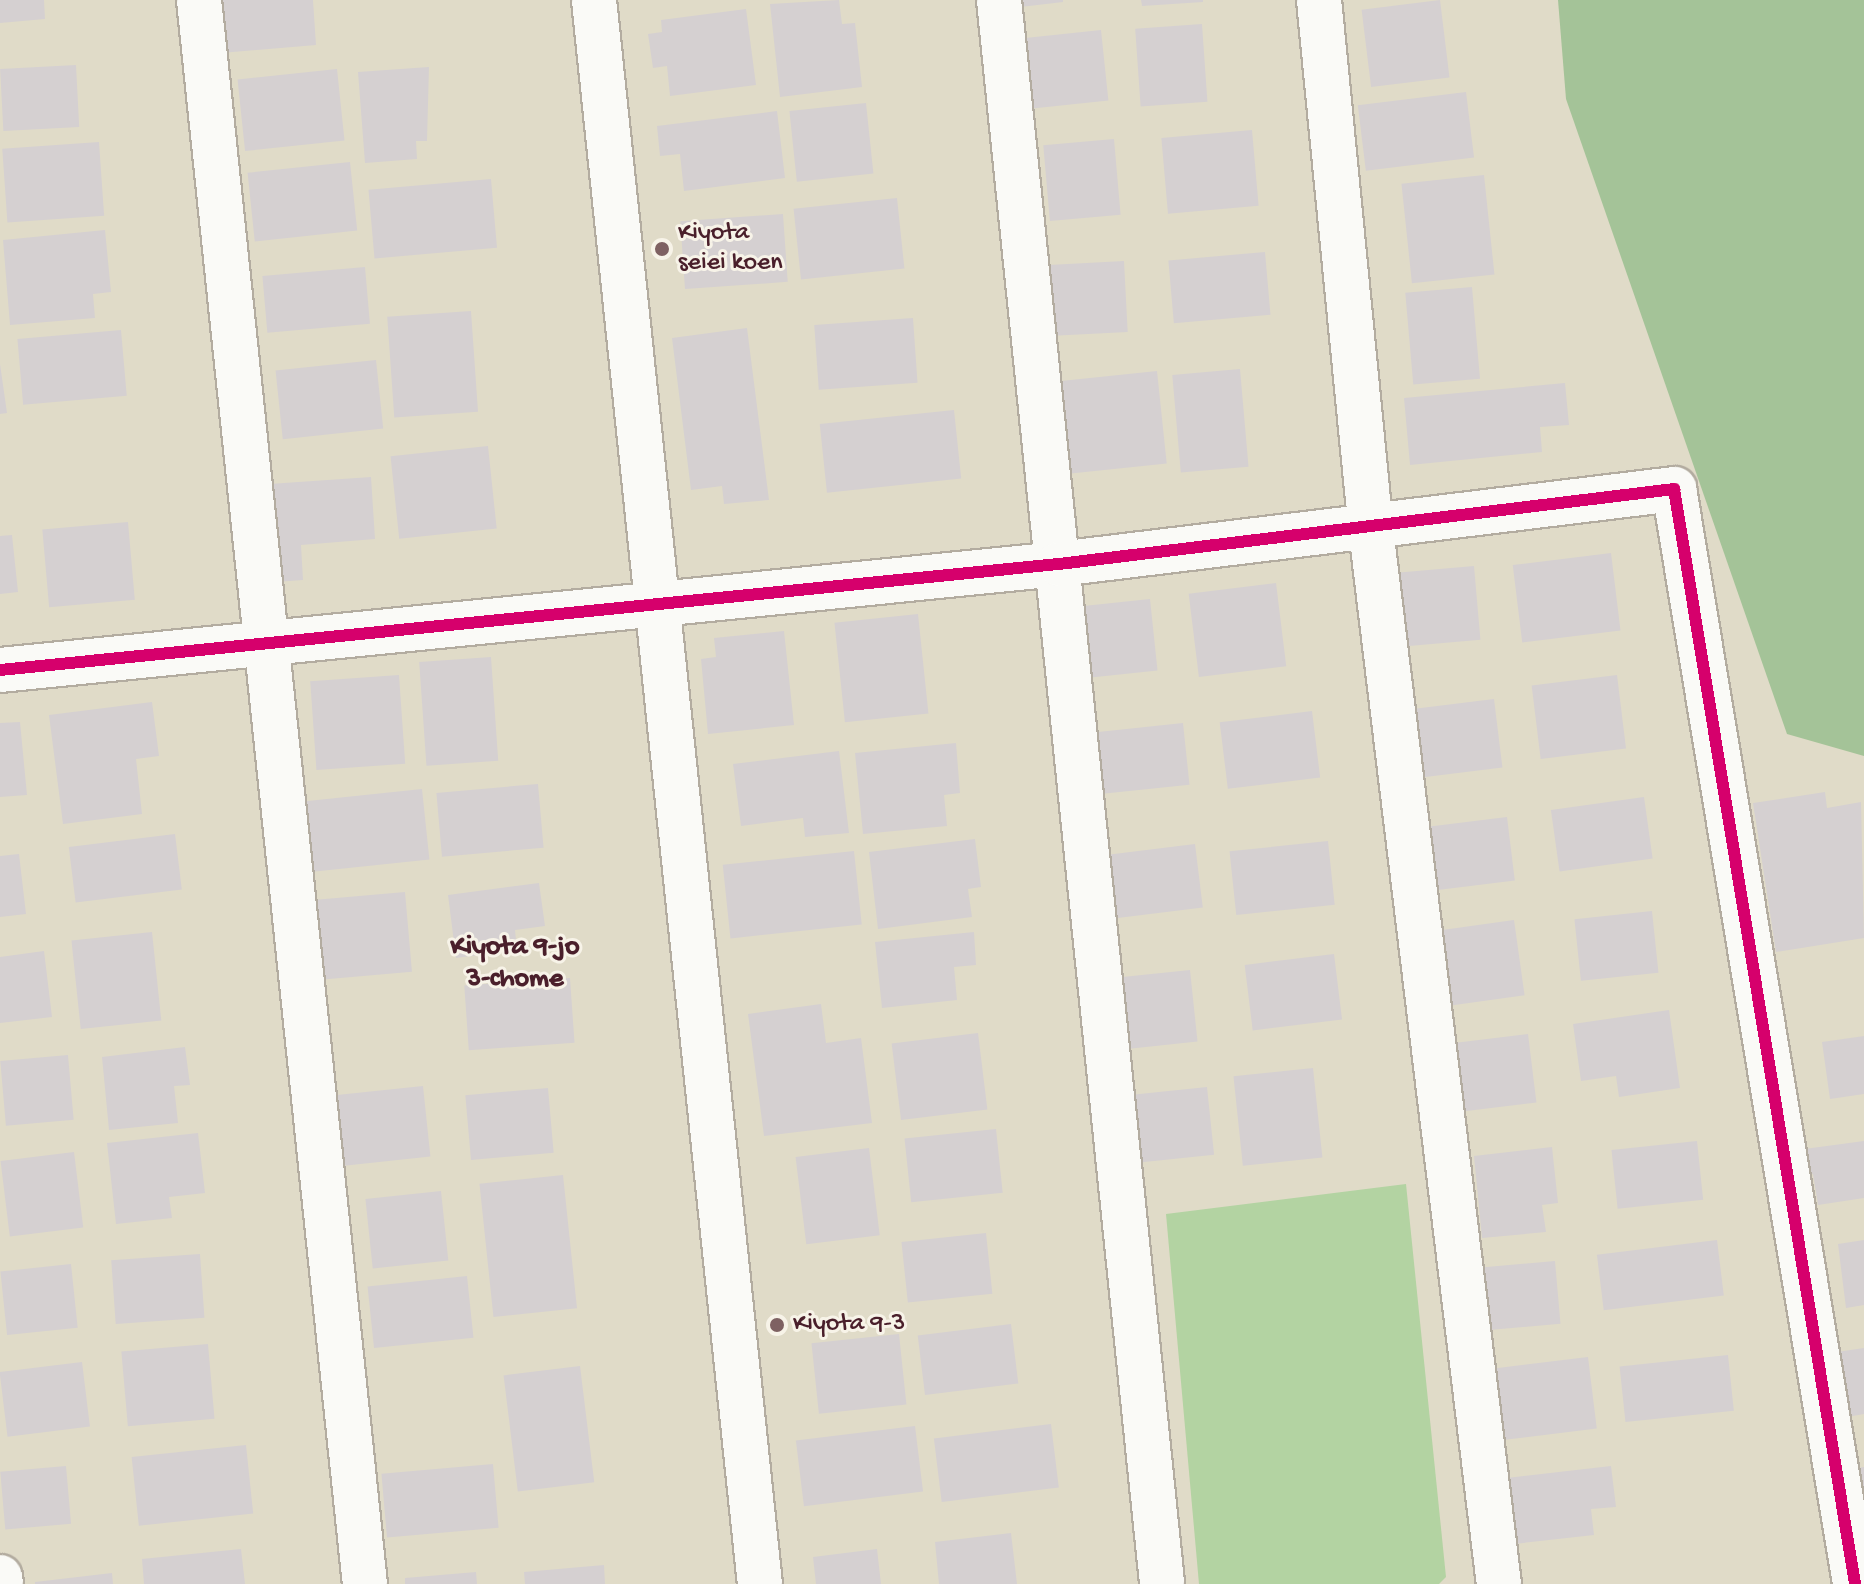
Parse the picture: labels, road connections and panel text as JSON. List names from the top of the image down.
{
  "districts": ["Kiyota 9-jo 3-chome"],
  "places": ["Kiyota seiei koen", "Kiyota 9-3"]
}
